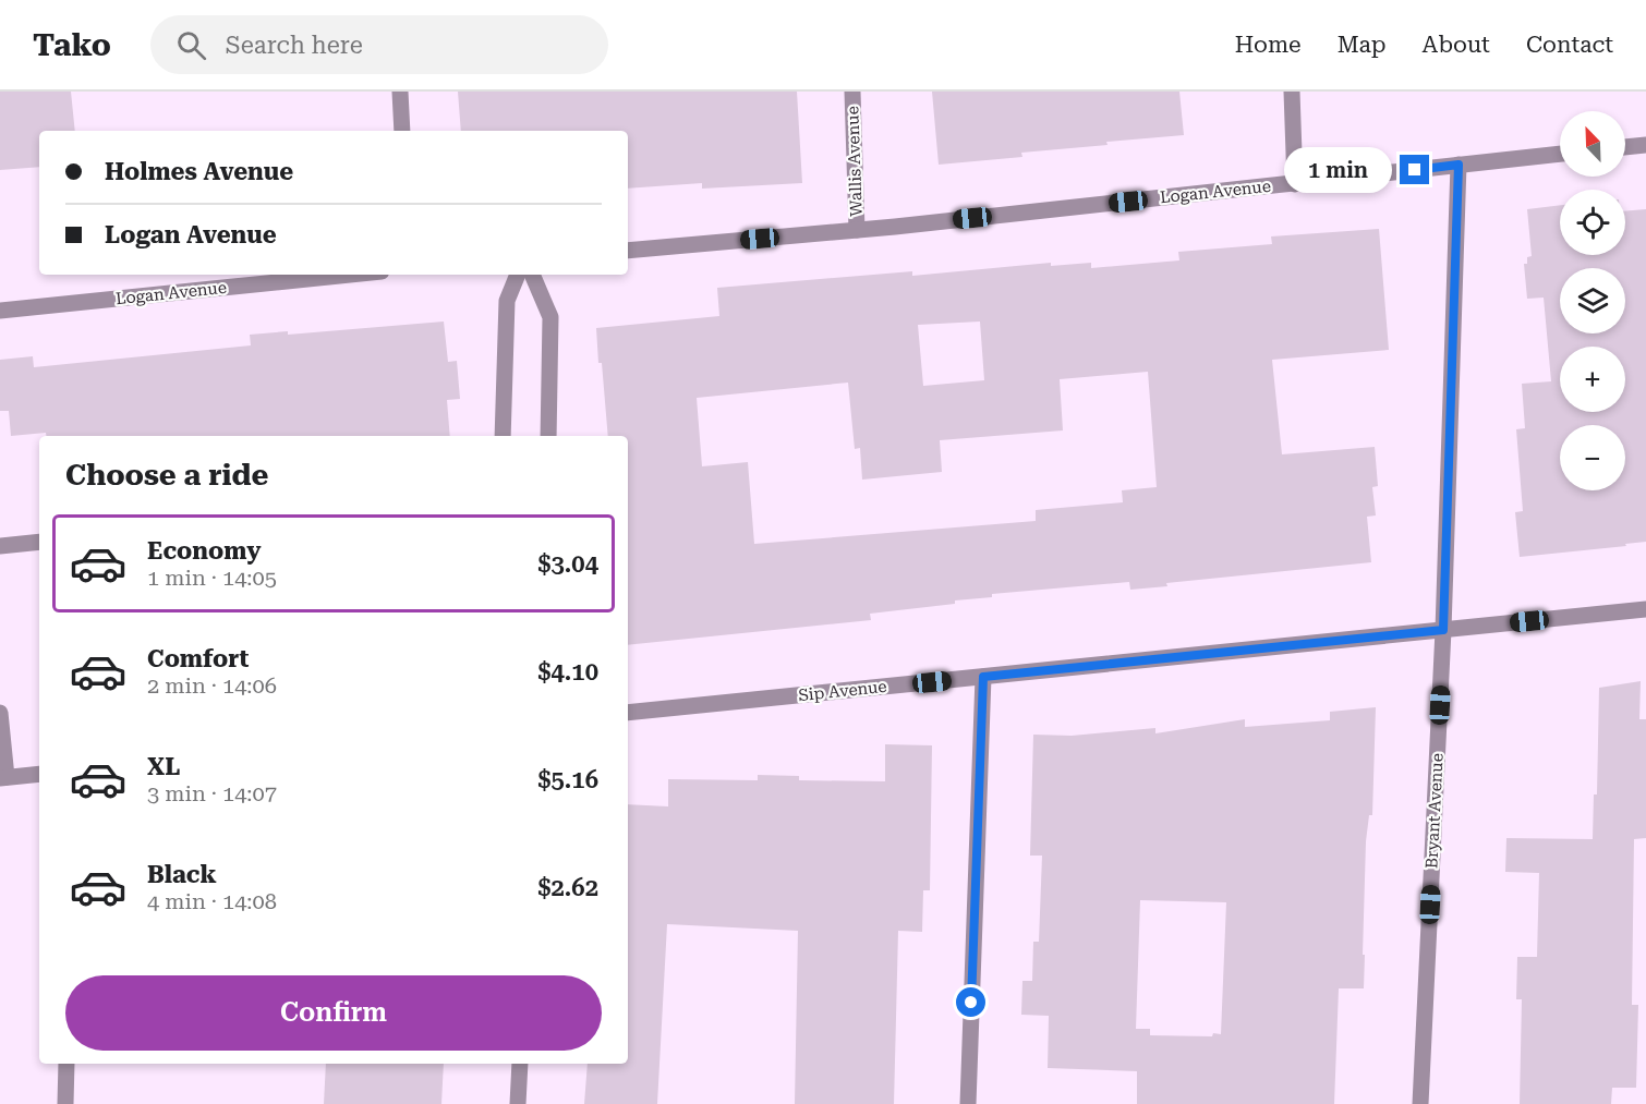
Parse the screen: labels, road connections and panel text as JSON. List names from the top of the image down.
{
  "streets": {
    "street": [
      "Wallis Avenue",
      "Logan Avenue",
      "Sip Avenue",
      "Bryant Avenue"
    ]
  },
  "crossings": [
    ["Wallis Avenue", "Logan Avenue"],
    ["Logan Avenue", "Bryant Avenue"],
    ["Sip Avenue", "Bryant Avenue"]
  ],
  "north": "top left",
  "page": {
    "header": "Tako",
    "search": "Search here",
    "nav": [
      "Home",
      "Map",
      "About",
      "Contact"
    ],
    "map_buttons": ["+", "−"],
    "banner": ["Holmes Avenue", "Logan Avenue"],
    "bubble": "1 min",
    "heading": "Choose a ride",
    "list": [
      {
        "name": "Economy",
        "note": "1 min · 14:05",
        "value": "$3.04"
      },
      {
        "name": "Comfort",
        "note": "2 min · 14:06",
        "value": "$4.10"
      },
      {
        "name": "XL",
        "note": "3 min · 14:07",
        "value": "$5.16"
      },
      {
        "name": "Black",
        "note": "4 min · 14:08",
        "value": "$2.62"
      }
    ],
    "buttons": "Confirm"
  }
}
